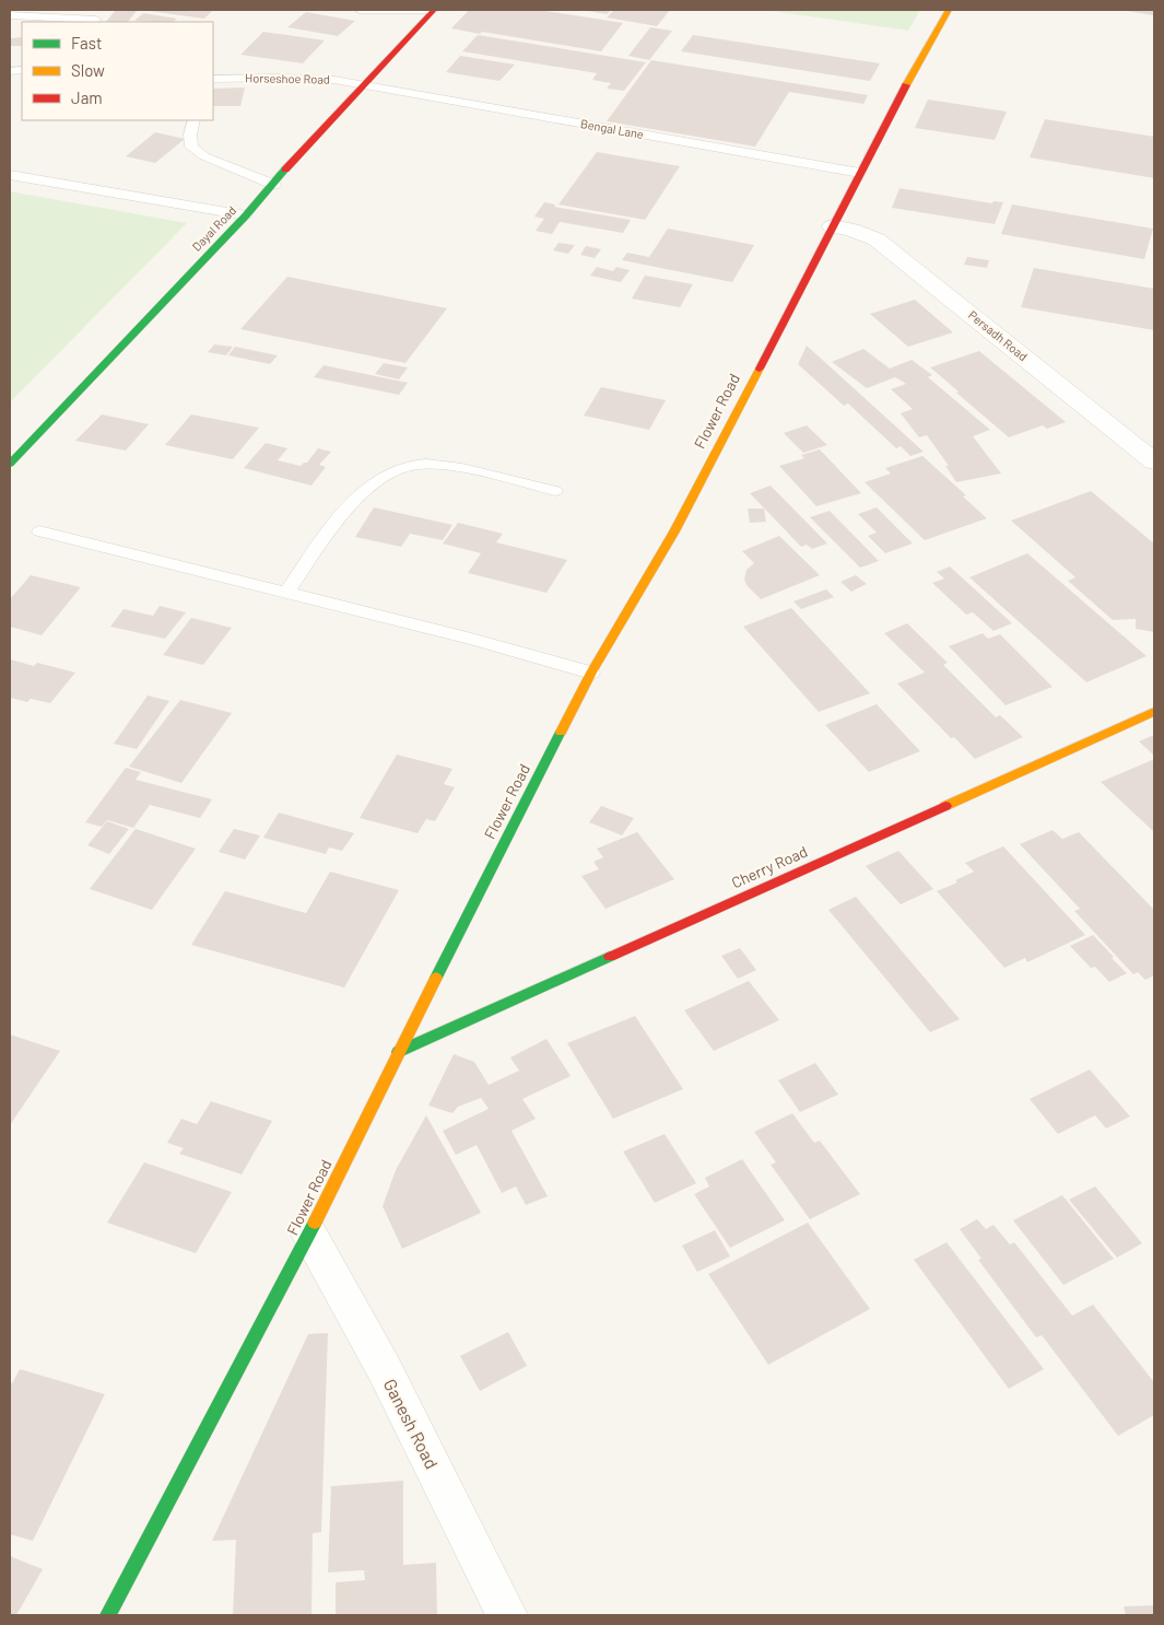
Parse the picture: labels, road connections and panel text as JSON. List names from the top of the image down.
{
  "streets": {
    "street": [
      "Dayal Road",
      "Persadh Road",
      "Flower Road",
      "Cherry Road",
      "Ganesh Road"
    ],
    "lane": ["Horseshoe Road", "Bengal Lane"]
  },
  "crossings": [
    ["Horseshoe Road", "Bengal Lane"],
    ["Horseshoe Road", "Dayal Road"],
    ["Bengal Lane", "Dayal Road"],
    ["Bengal Lane", "Flower Road"],
    ["Persadh Road", "Flower Road"],
    ["Flower Road", "Cherry Road"],
    ["Flower Road", "Ganesh Road"]
  ],
  "legend": ["Fast", "Slow", "Jam"]
}
